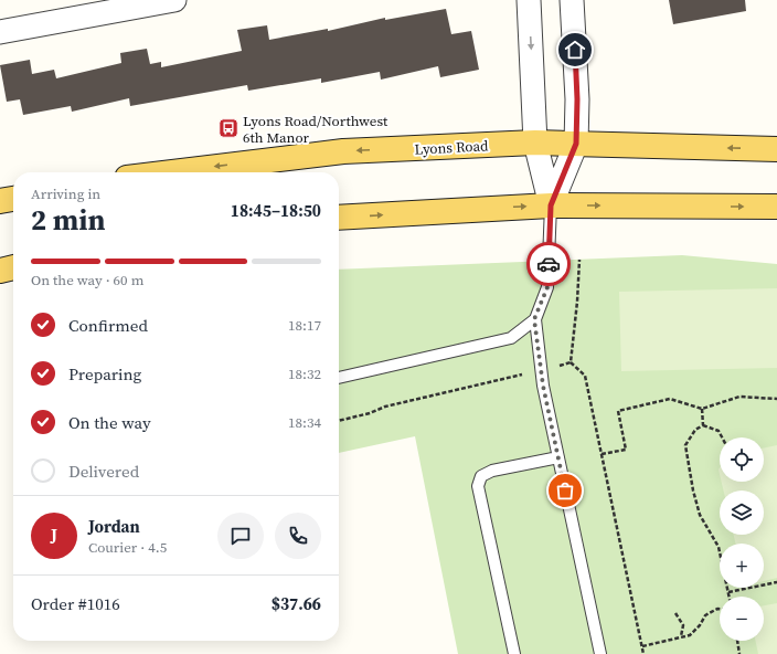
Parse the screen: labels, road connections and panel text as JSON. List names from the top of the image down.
{
  "streets": {
    "main road": ["Lyons Road"]
  },
  "places": {
    "bus stop": ["Lyons Road/Northwest 6th Manor"]
  },
  "page": {
    "heading": ["2 min", "Arriving in", "18:45–18:50"],
    "panel": [
      "Jordan",
      "Courier · 4.5",
      "Order #1016",
      "$37.66"
    ],
    "bar": "On the way · 60 m",
    "list": [
      ["Confirmed", "18:17"],
      ["Preparing", "18:32"],
      ["On the way", "18:34"],
      "Delivered"
    ],
    "map_buttons": ["+", "−"],
    "round": "J"
  }
}
